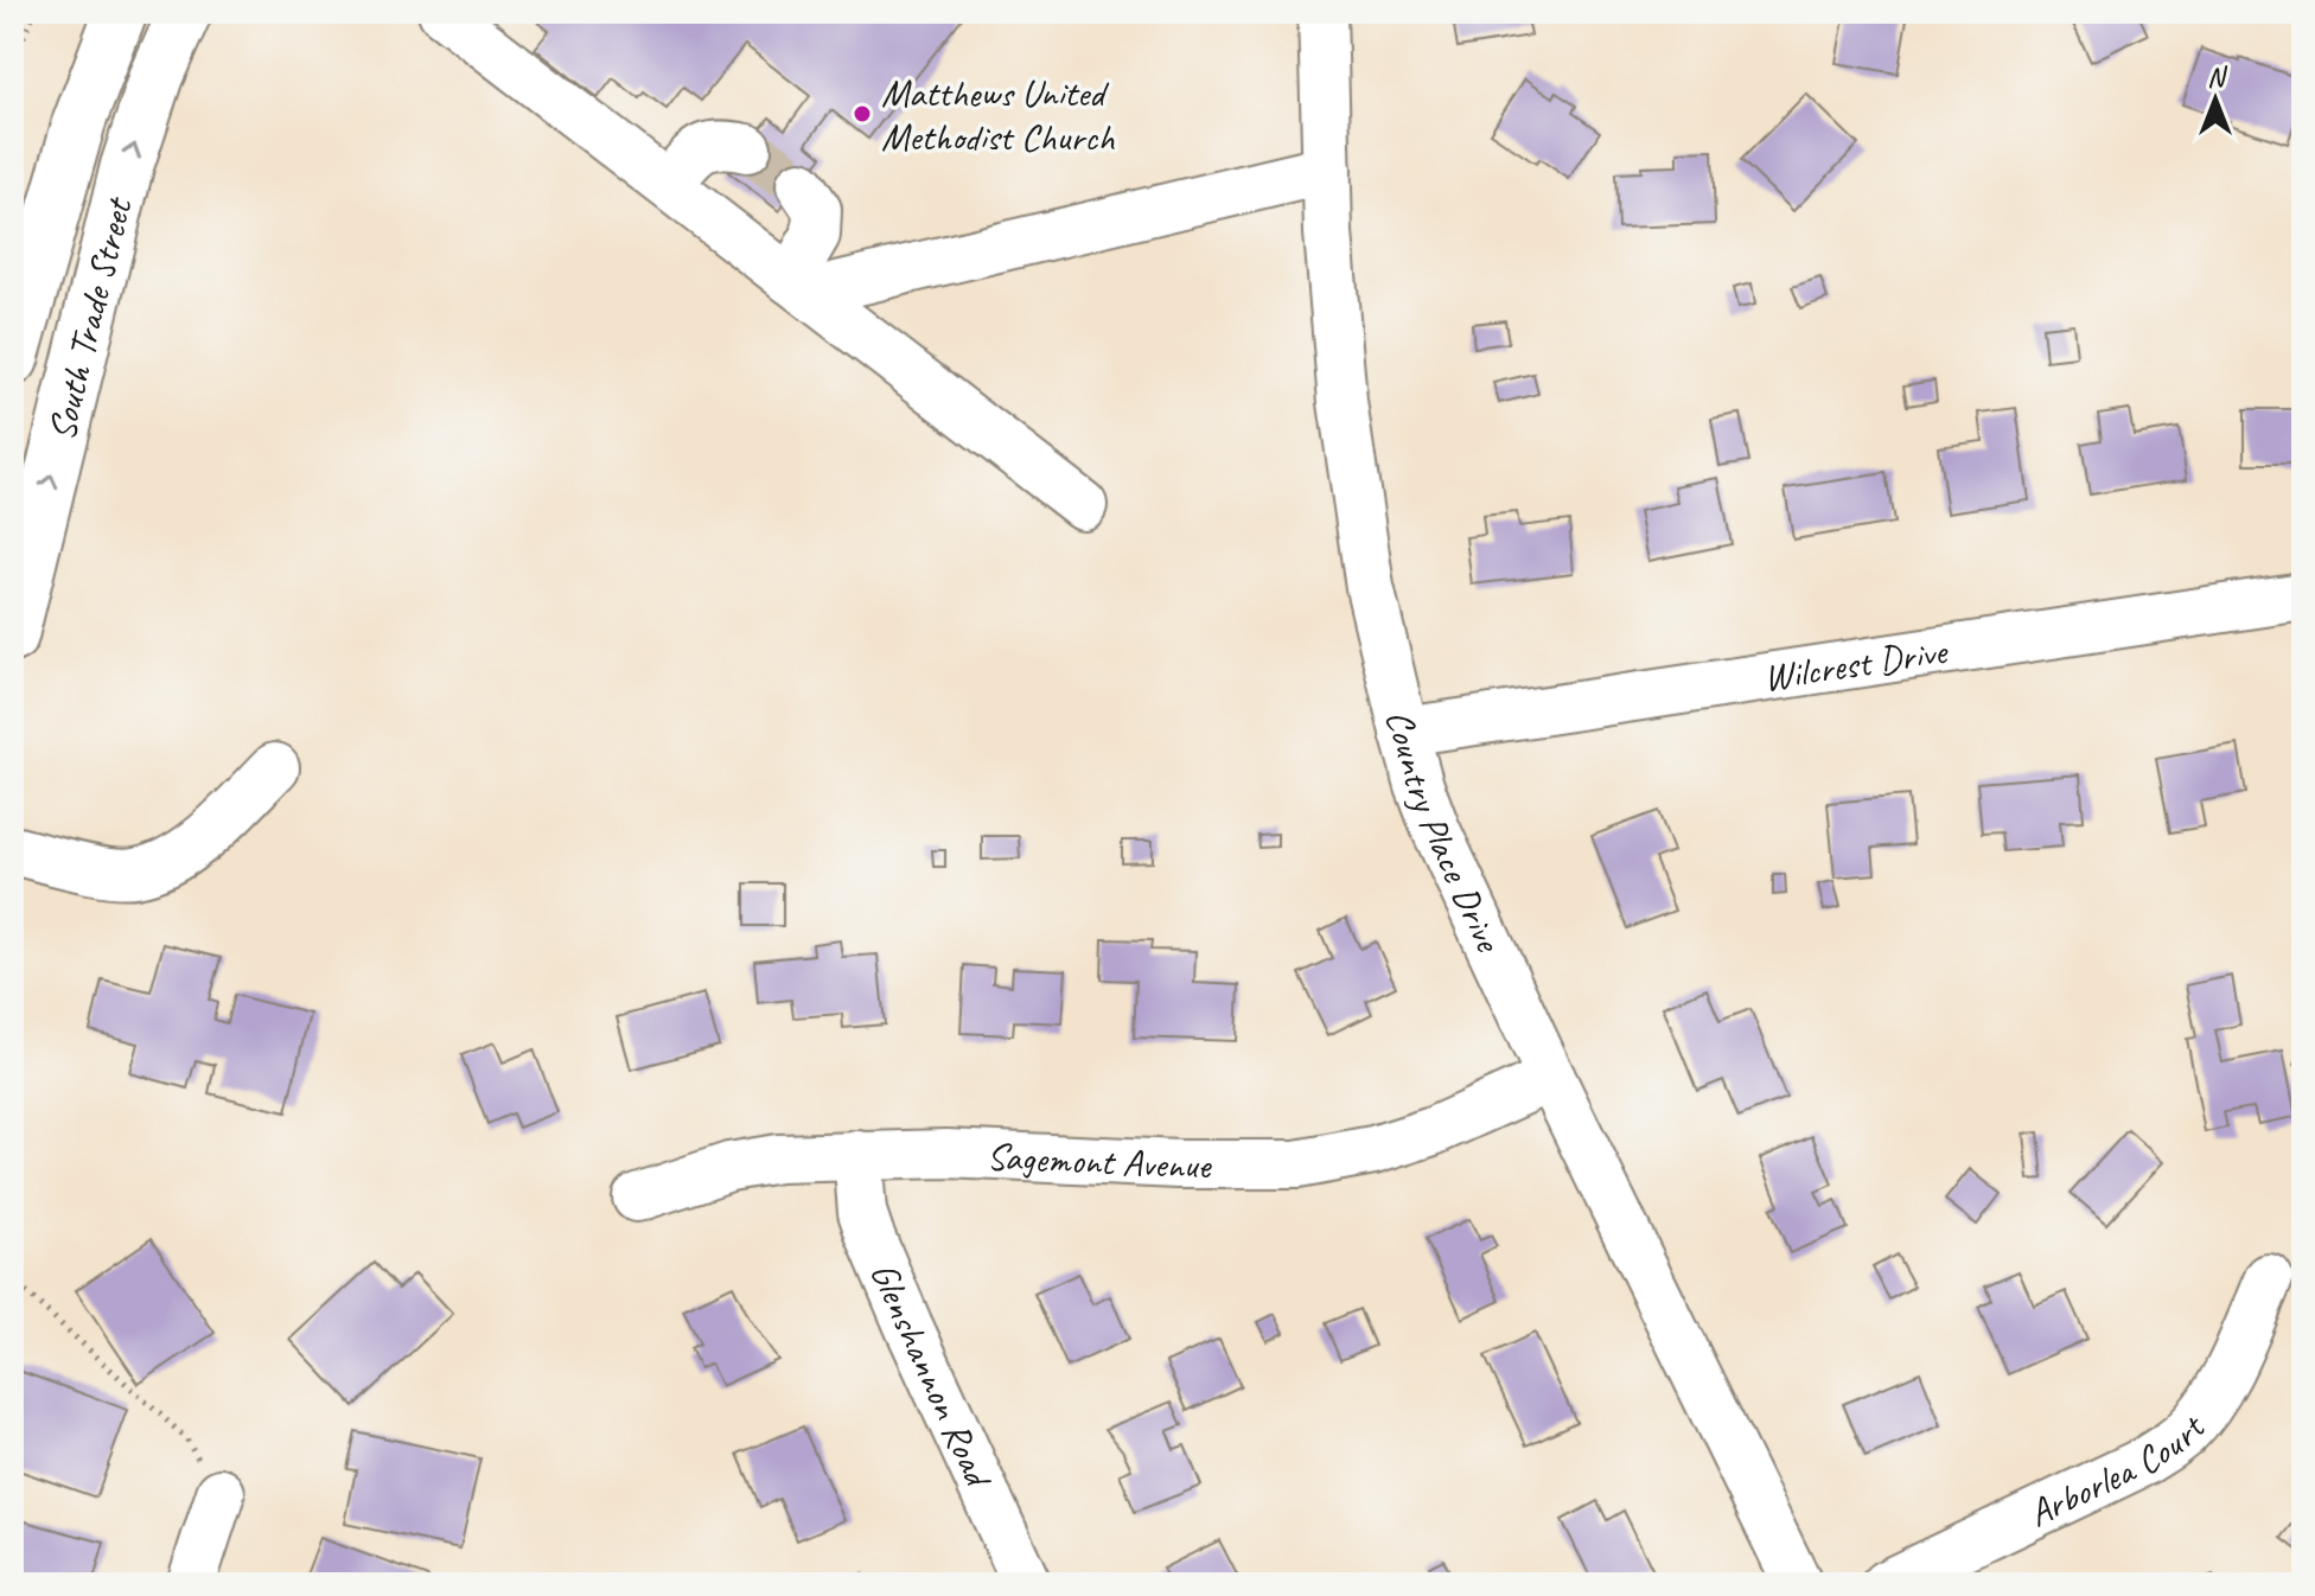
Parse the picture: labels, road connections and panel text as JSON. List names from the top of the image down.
{
  "streets": {
    "main road": ["South Trade Street"],
    "street": [
      "Wilcrest Drive",
      "Country Place Drive",
      "Sagemont Avenue",
      "Glenshannon Road",
      "Arborlea Court"
    ]
  },
  "crossings": [
    ["Wilcrest Drive", "Country Place Drive"],
    ["Country Place Drive", "Sagemont Avenue"],
    ["Sagemont Avenue", "Glenshannon Road"]
  ],
  "places": ["Matthews United Methodist Church"],
  "north": "top"
}
